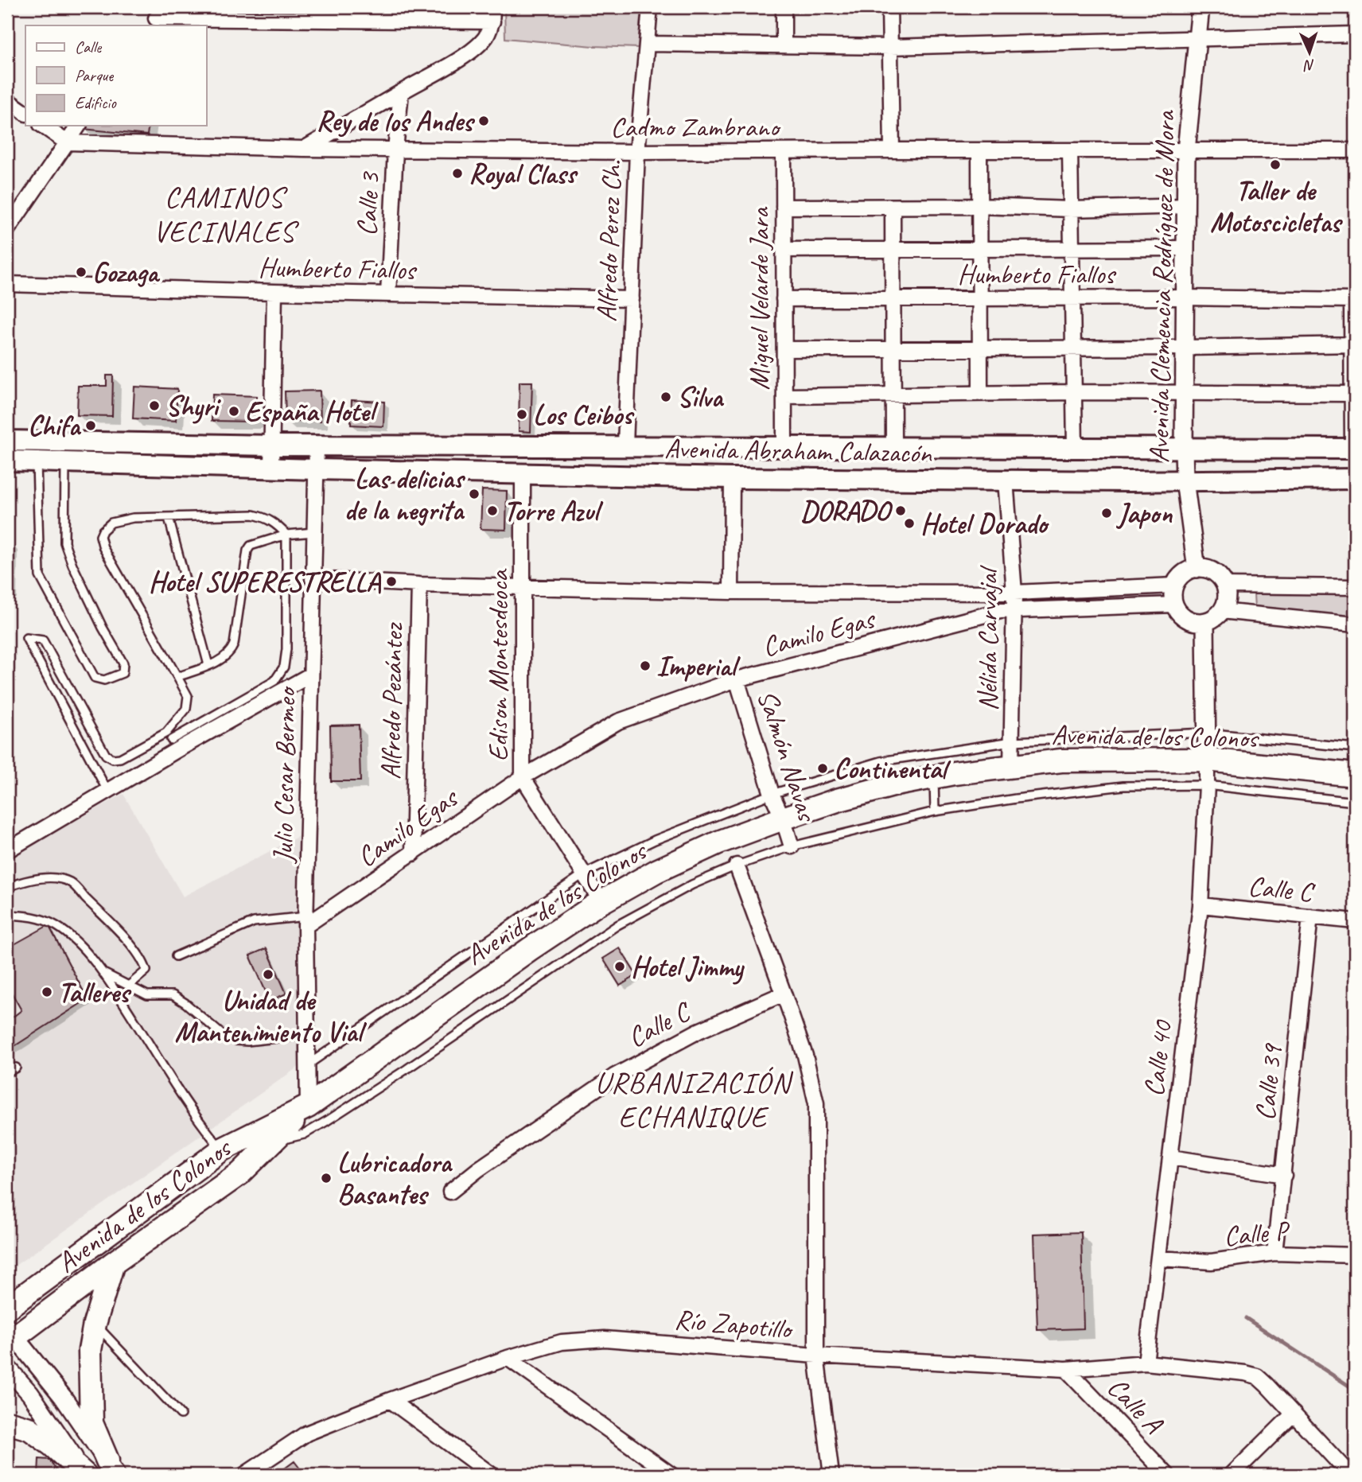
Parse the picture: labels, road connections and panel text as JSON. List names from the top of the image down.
{
  "streets": {
    "highway": ["Avenida de los Colonos"],
    "main road": ["Avenida Abraham Calazacón"],
    "street": [
      "Cadmo Zambrano",
      "Calle 3",
      "Alfredo Perez Ch.",
      "Humberto Fiallos",
      "Avenida Clemencia Rodríguez de Mora",
      "Miguel Velarde Jara",
      "Camilo Egas",
      "Nélida Carvajal",
      "Edison Montesdeoca",
      "Alfredo Pezántez",
      "Salmón Navas",
      "Julio Cesar Bermeo",
      "Calle C",
      "Calle 40",
      "Calle 39",
      "Calle P",
      "Río Zapotillo",
      "Calle A"
    ]
  },
  "crossings": [
    ["Cadmo Zambrano", "Calle 3"],
    ["Cadmo Zambrano", "Alfredo Perez Ch."],
    ["Cadmo Zambrano", "Avenida Clemencia Rodríguez de Mora"],
    ["Cadmo Zambrano", "Miguel Velarde Jara"],
    ["Calle 3", "Humberto Fiallos"],
    ["Alfredo Perez Ch.", "Humberto Fiallos"],
    ["Alfredo Perez Ch.", "Avenida Abraham Calazacón"],
    ["Humberto Fiallos", "Avenida Clemencia Rodríguez de Mora"],
    ["Humberto Fiallos", "Miguel Velarde Jara"],
    ["Avenida Clemencia Rodríguez de Mora", "Avenida Abraham Calazacón"],
    ["Avenida Clemencia Rodríguez de Mora", "Camilo Egas"],
    ["Miguel Velarde Jara", "Avenida Abraham Calazacón"],
    ["Avenida Abraham Calazacón", "Nélida Carvajal"],
    ["Avenida Abraham Calazacón", "Edison Montesdeoca"],
    ["Avenida Abraham Calazacón", "Julio Cesar Bermeo"],
    ["Camilo Egas", "Nélida Carvajal"],
    ["Camilo Egas", "Edison Montesdeoca"],
    ["Camilo Egas", "Alfredo Pezántez"],
    ["Camilo Egas", "Salmón Navas"],
    ["Camilo Egas", "Julio Cesar Bermeo"],
    ["Nélida Carvajal", "Avenida de los Colonos"],
    ["Edison Montesdeoca", "Avenida de los Colonos"],
    ["Avenida de los Colonos", "Salmón Navas"],
    ["Avenida de los Colonos", "Julio Cesar Bermeo"],
    ["Avenida de los Colonos", "Calle 40"],
    ["Calle C", "Calle 40"],
    ["Calle C", "Calle 39"],
    ["Calle 40", "Calle P"],
    ["Calle 40", "Río Zapotillo"],
    ["Calle 39", "Calle P"],
    ["Río Zapotillo", "Calle A"]
  ],
  "districts": ["CAMINOS VECINALES", "URBANIZACIÓN ECHANIQUE"],
  "places": [
    "Rey de los Andes",
    "Taller de Motoscicletas",
    "Royal Class",
    "Gozaga",
    "Silva",
    "Shyri",
    "España Hotel",
    "Los Ceibos",
    "Chifa",
    "Las delicias de la negrita",
    "Torre Azul",
    "DORADO",
    "Japon",
    "Hotel Dorado",
    "Hotel SUPERESTRELLA",
    "Imperial",
    "Continental",
    "Hotel Jimmy",
    "Unidad de Mantenimiento Vial",
    "Talleres",
    "Lubricadora Basantes"
  ],
  "legend": ["Calle", "Parque", "Edificio"],
  "north": "bottom"
}
